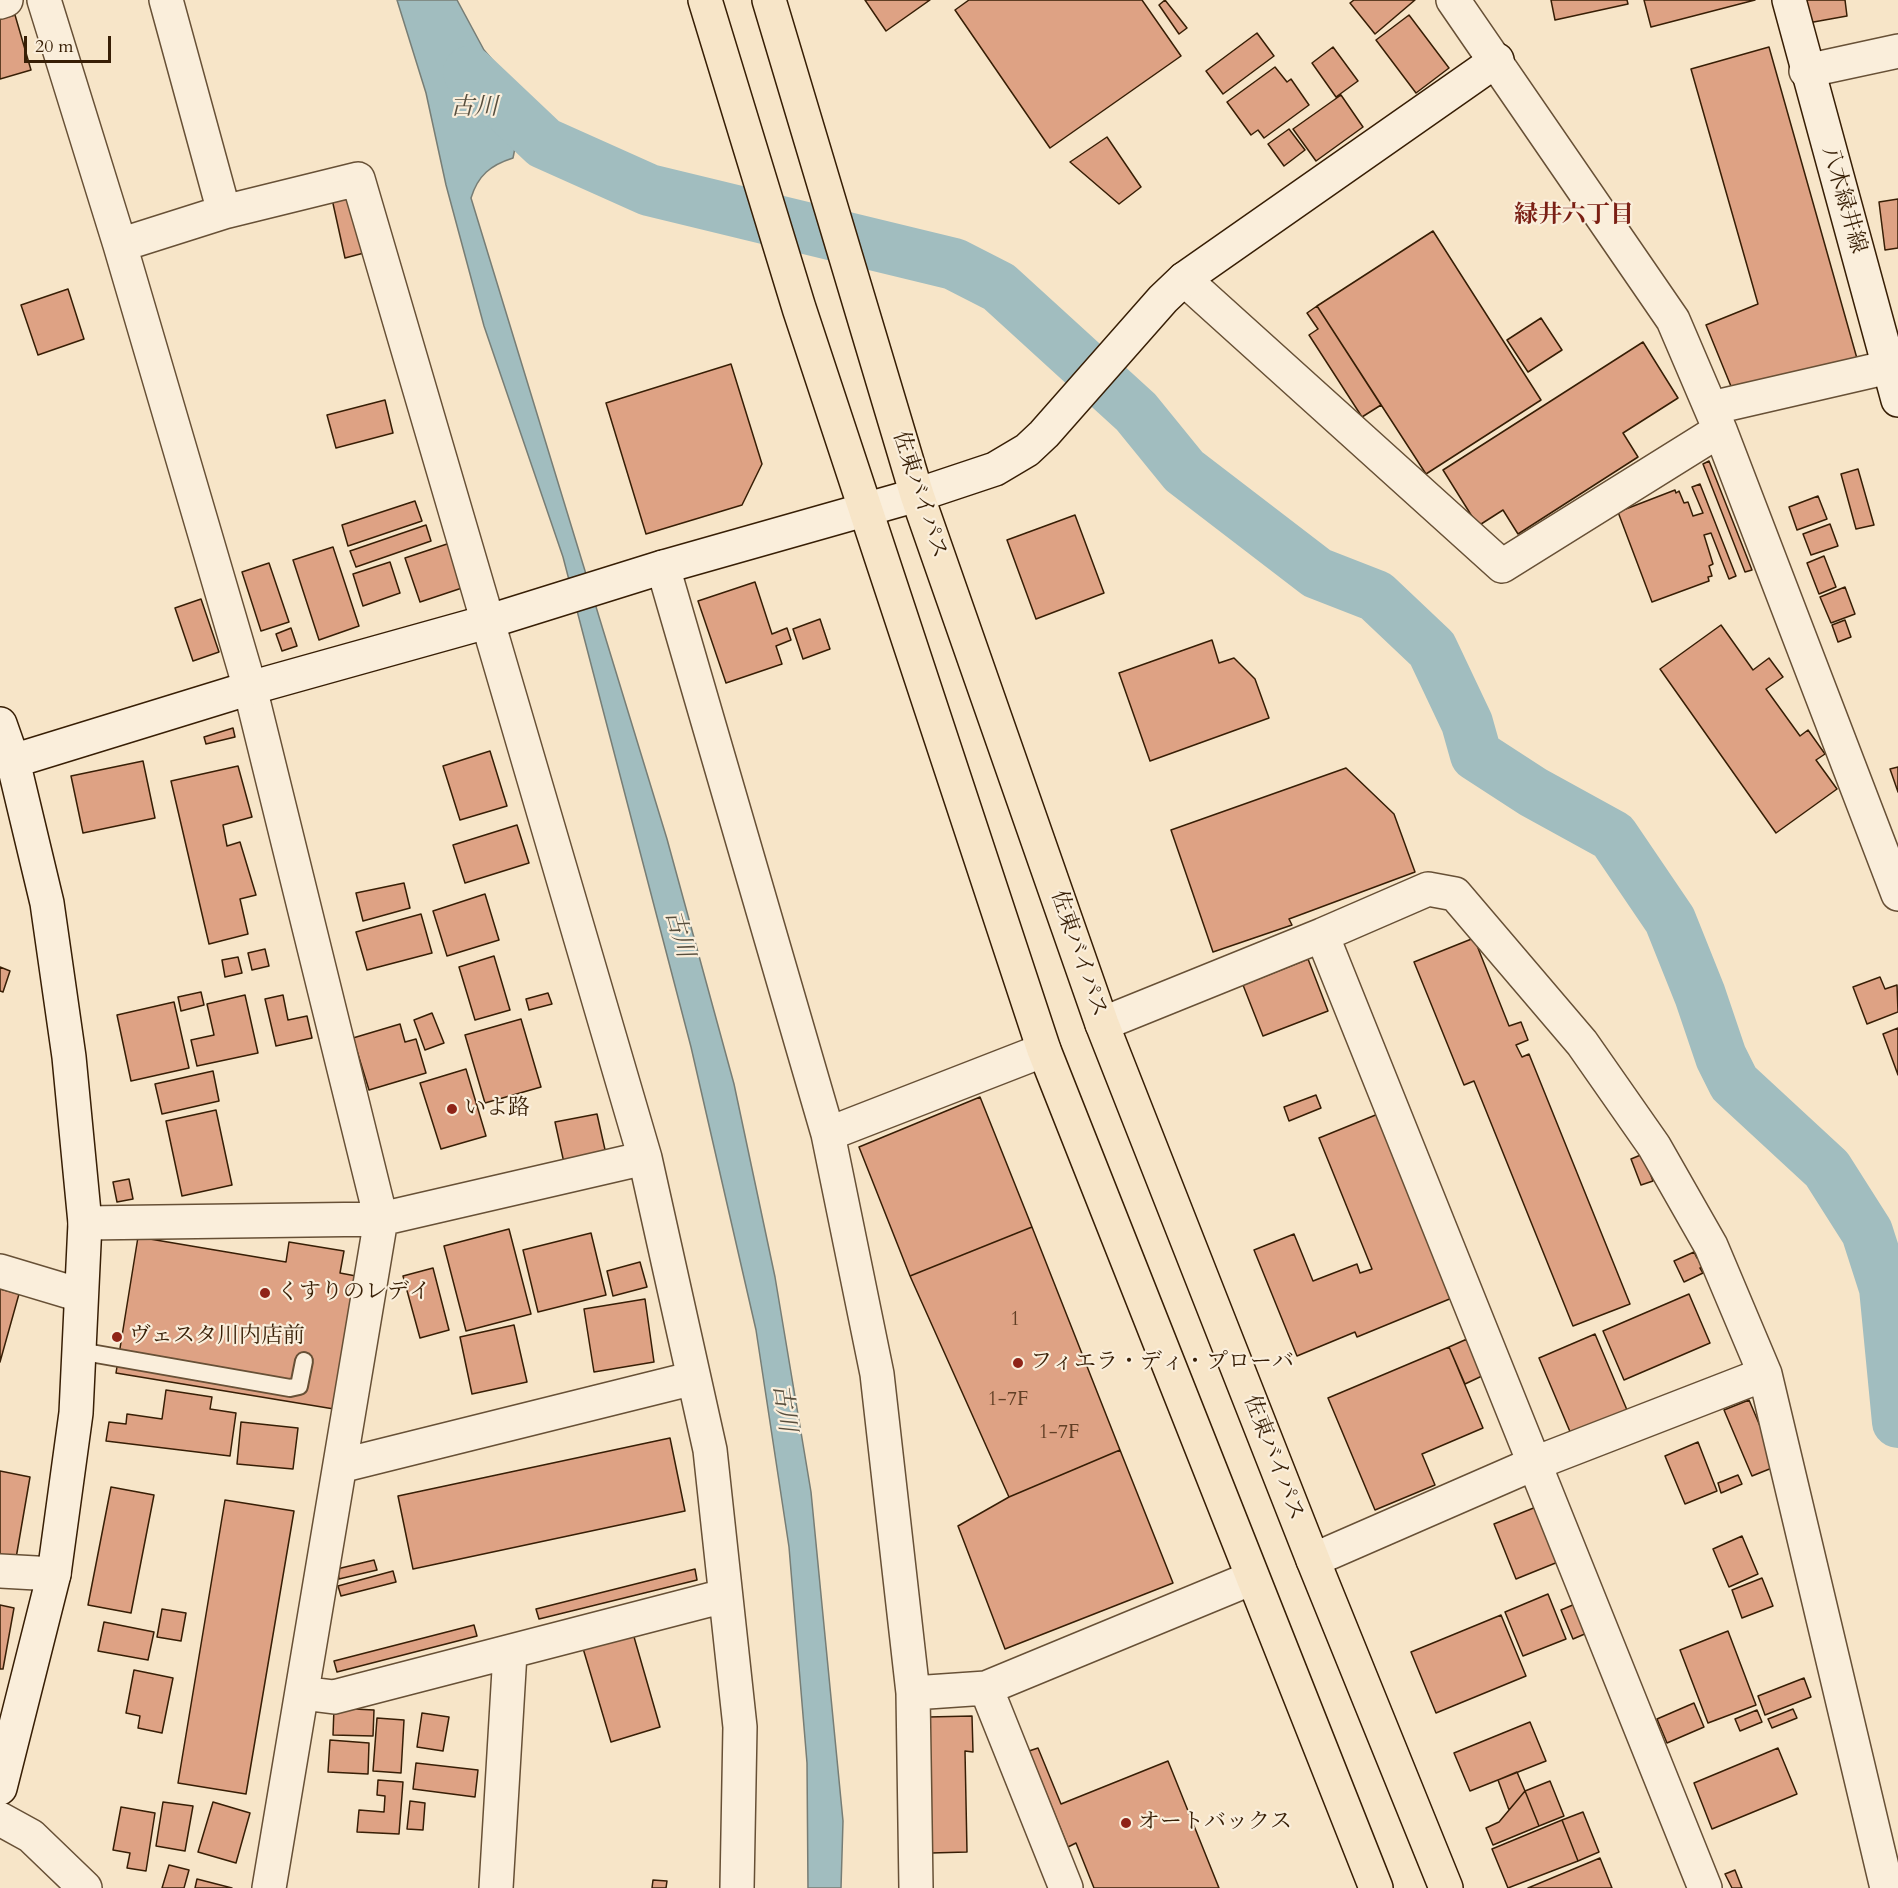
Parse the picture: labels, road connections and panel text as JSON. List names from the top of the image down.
{
  "streets": {
    "highway": ["佐東バイパス"],
    "street": ["八木緑井線"]
  },
  "districts": ["緑井六丁目"],
  "water": ["古川"],
  "places": [
    "いよ路",
    "くすりのレデイ",
    "ヴェスタ川内店前",
    "フィエラ・ディ・プローバ",
    "オートバックス"
  ],
  "house_numbers": ["1", "1-7F", "1-7F"],
  "scale_bar": "20 m"
}
